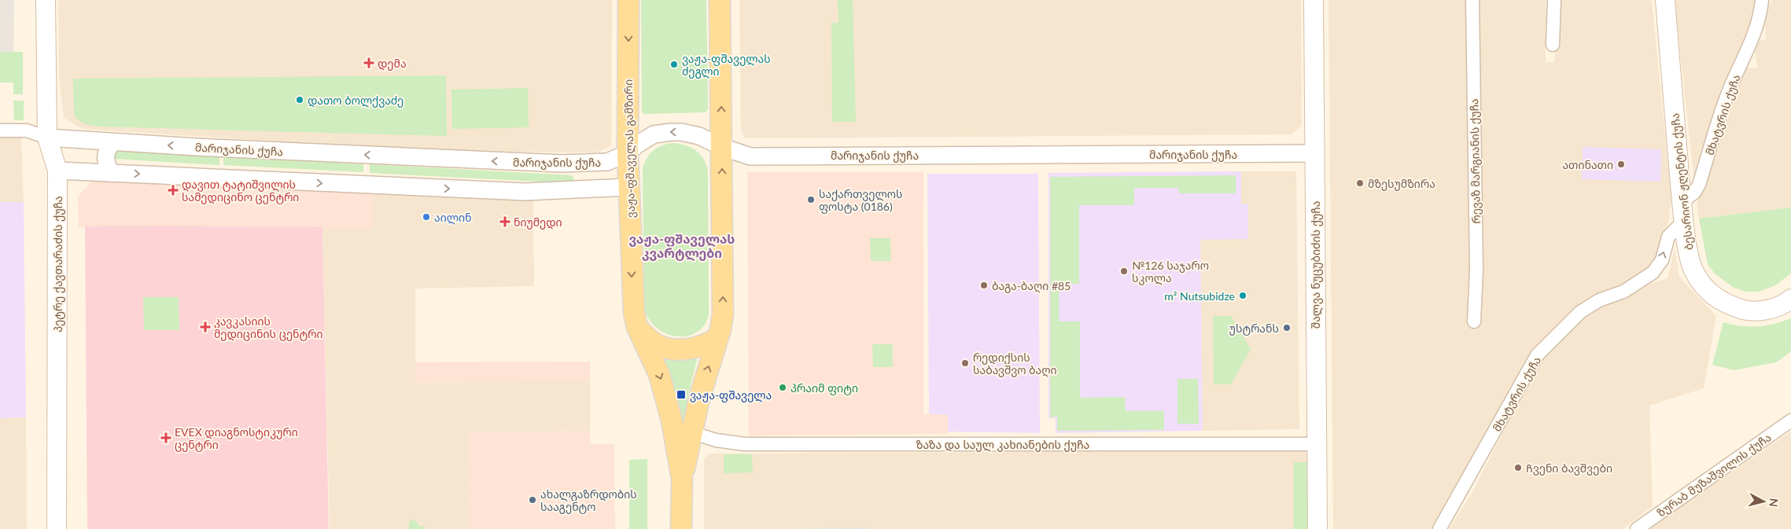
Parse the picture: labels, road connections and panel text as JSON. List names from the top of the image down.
{
  "streets": {
    "main road": [
      "ვაჟა-ფშაველას გამზირი",
      "ბესარიონ ჟღენტის ქუჩა",
      "პეტრე ქავთარაძის ქუჩა",
      "შალვა ნუცუბიძის ქუჩა"
    ],
    "street": [
      "მხატვრის ქუჩა",
      "მარიჯანის ქუჩა",
      "რევაზ მარგიანის ქუჩა",
      "ზაზა და საულ კახიანების ქუჩა",
      "ზურაბ მუზაშვილის ქუჩა"
    ]
  },
  "crossings": [
    ["მხატვრის ქუჩა", "ბესარიონ ჟღენტის ქუჩა"],
    ["ვაჟა-ფშაველას გამზირი", "მარიჯანის ქუჩა"],
    ["ვაჟა-ფშაველას გამზირი", "ზაზა და საულ კახიანების ქუჩა"],
    ["მარიჯანის ქუჩა", "პეტრე ქავთარაძის ქუჩა"],
    ["მარიჯანის ქუჩა", "შალვა ნუცუბიძის ქუჩა"],
    ["შალვა ნუცუბიძის ქუჩა", "ზაზა და საულ კახიანების ქუჩა"]
  ],
  "one_way": ["მხატვრის ქუჩა"],
  "districts": ["ვაჟა-ფშაველას კვარტლები"],
  "places": {
    "health": [
      "დემა",
      "დავით ტატიშვილის სამედიცინო ცენტრი",
      "ნიუმედი",
      "კავკასიის მედიცინის ცენტრი",
      "EVEX დიაგნოსტიკური ცენტრი"
    ],
    "other": [
      "ვაჟა-ფშაველას ძეგლი",
      "დათო ბოლქვაძე",
      "ათინათი",
      "მზესუმზირა",
      "საქართველოს ფოსტა (0186)",
      "აილინ",
      "№126 საჯარო სკოლა",
      "ბაგა-ბაღი #85",
      "m² Nutsubidze",
      "უსტრანს",
      "რედიქსის საბავშვო ბაღი",
      "პრაიმ ფიტი",
      "Ჩვენი ბავშვები",
      "ახალგაზრდობის სააგენტო"
    ],
    "transit": ["ვაჟა-ფშაველა"]
  },
  "north": "right"
}
